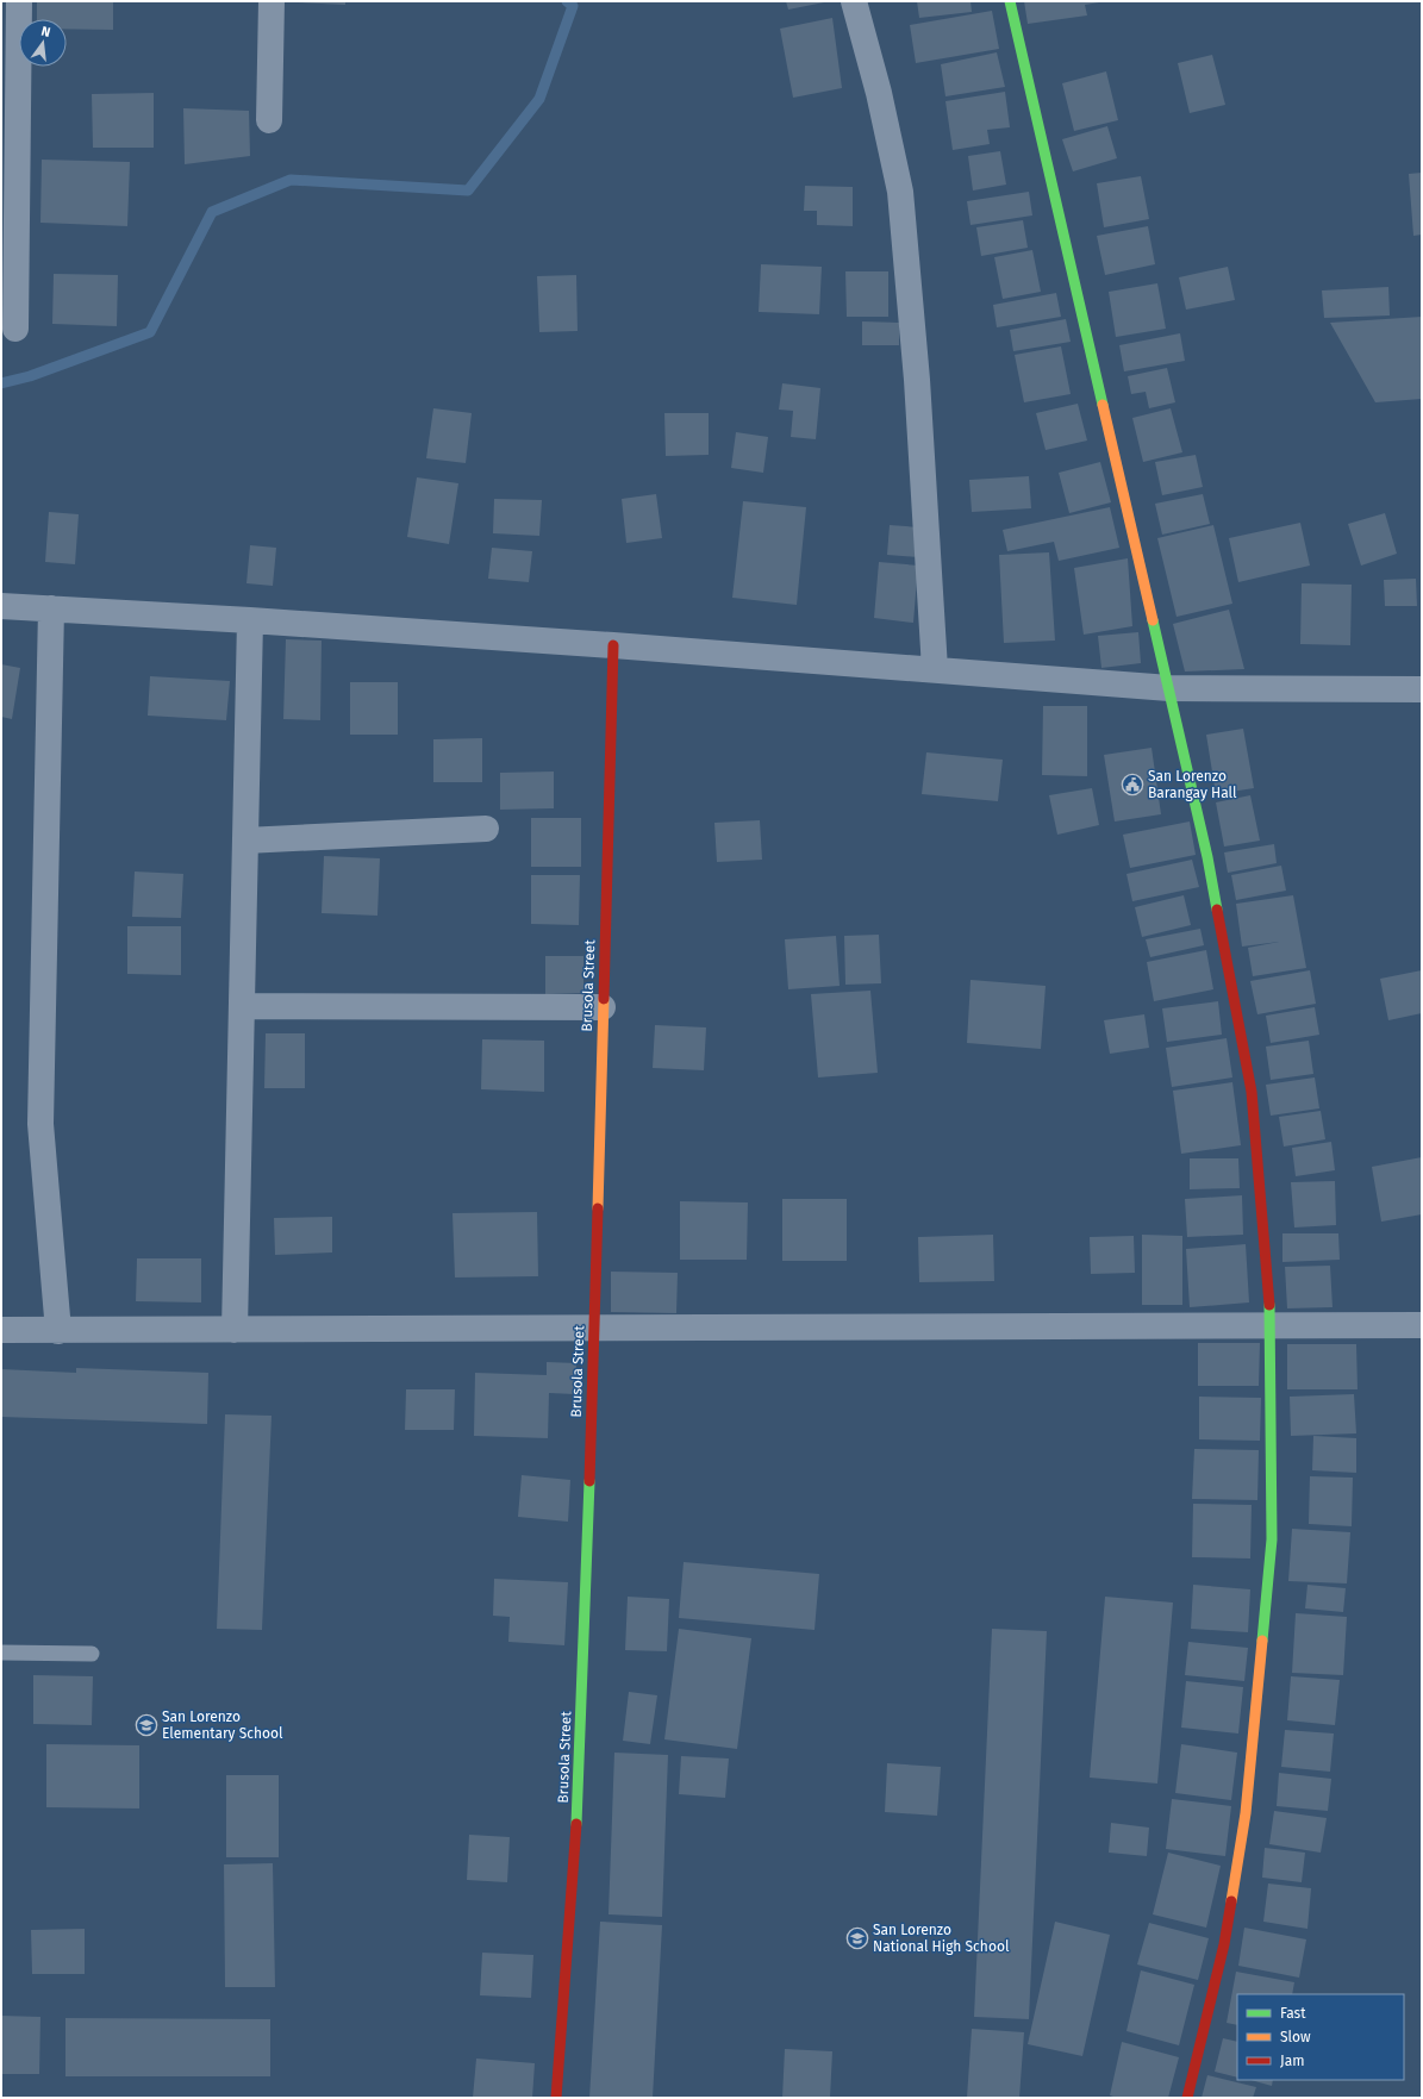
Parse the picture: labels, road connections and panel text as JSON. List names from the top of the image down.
{
  "streets": {
    "street": ["Brusola Street"]
  },
  "places": {
    "public building": ["San Lorenzo Barangay Hall"],
    "school or university": ["San Lorenzo Elementary School", "San Lorenzo National High School"]
  },
  "legend": ["Fast", "Slow", "Jam"],
  "north": "top"
}
